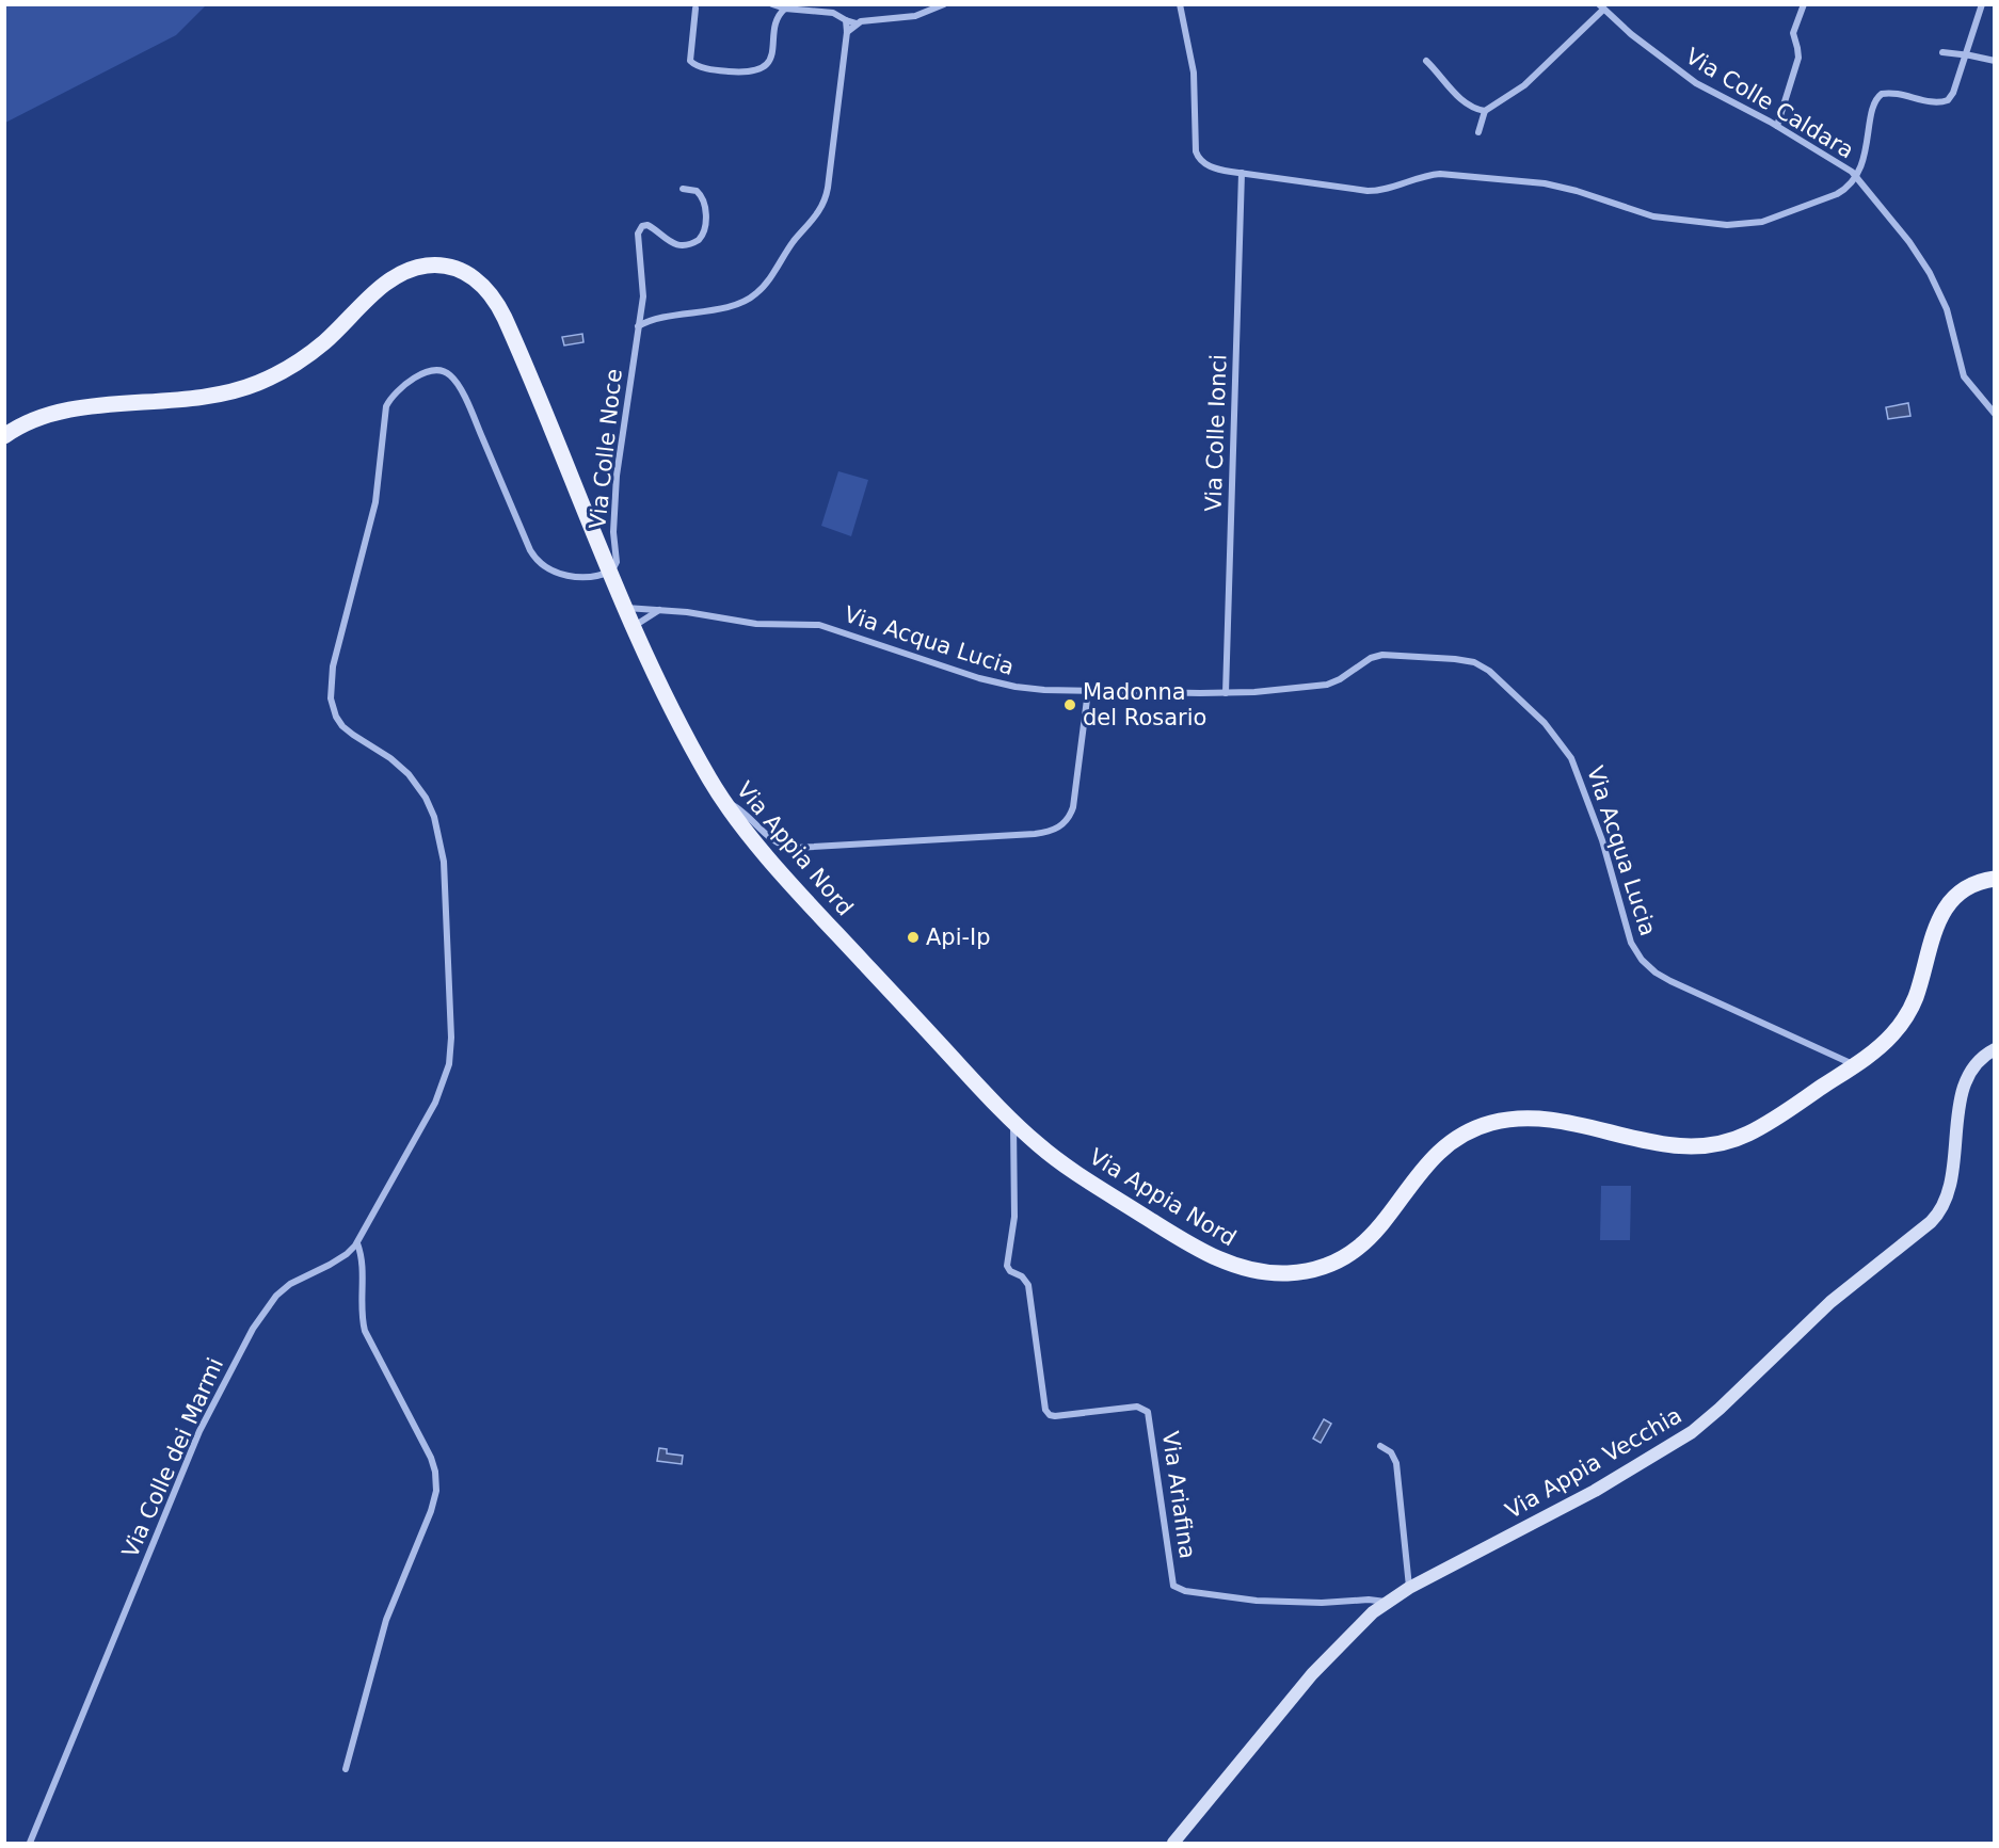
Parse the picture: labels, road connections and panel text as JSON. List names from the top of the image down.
{
  "streets": {
    "main road": ["Via Appia Nord", "Via Appia Vecchia"],
    "street": [
      "Via Colle Caldara",
      "Via Colle Ionci",
      "Via Colle Noce",
      "Via Acqua Lucia",
      "Via Colle dei Marmi",
      "Via Ariafina"
    ]
  },
  "crossings": [
    ["Via Colle Ionci", "Via Acqua Lucia"],
    ["Via Colle Noce", "Via Appia Nord"],
    ["Via Colle Noce", "Via Colle dei Marmi"],
    ["Via Acqua Lucia", "Via Appia Nord"],
    ["Via Appia Nord", "Via Colle dei Marmi"],
    ["Via Appia Nord", "Via Ariafina"],
    ["Via Appia Vecchia", "Via Ariafina"]
  ],
  "places": ["Madonna del Rosario", "Api-Ip"]
}
